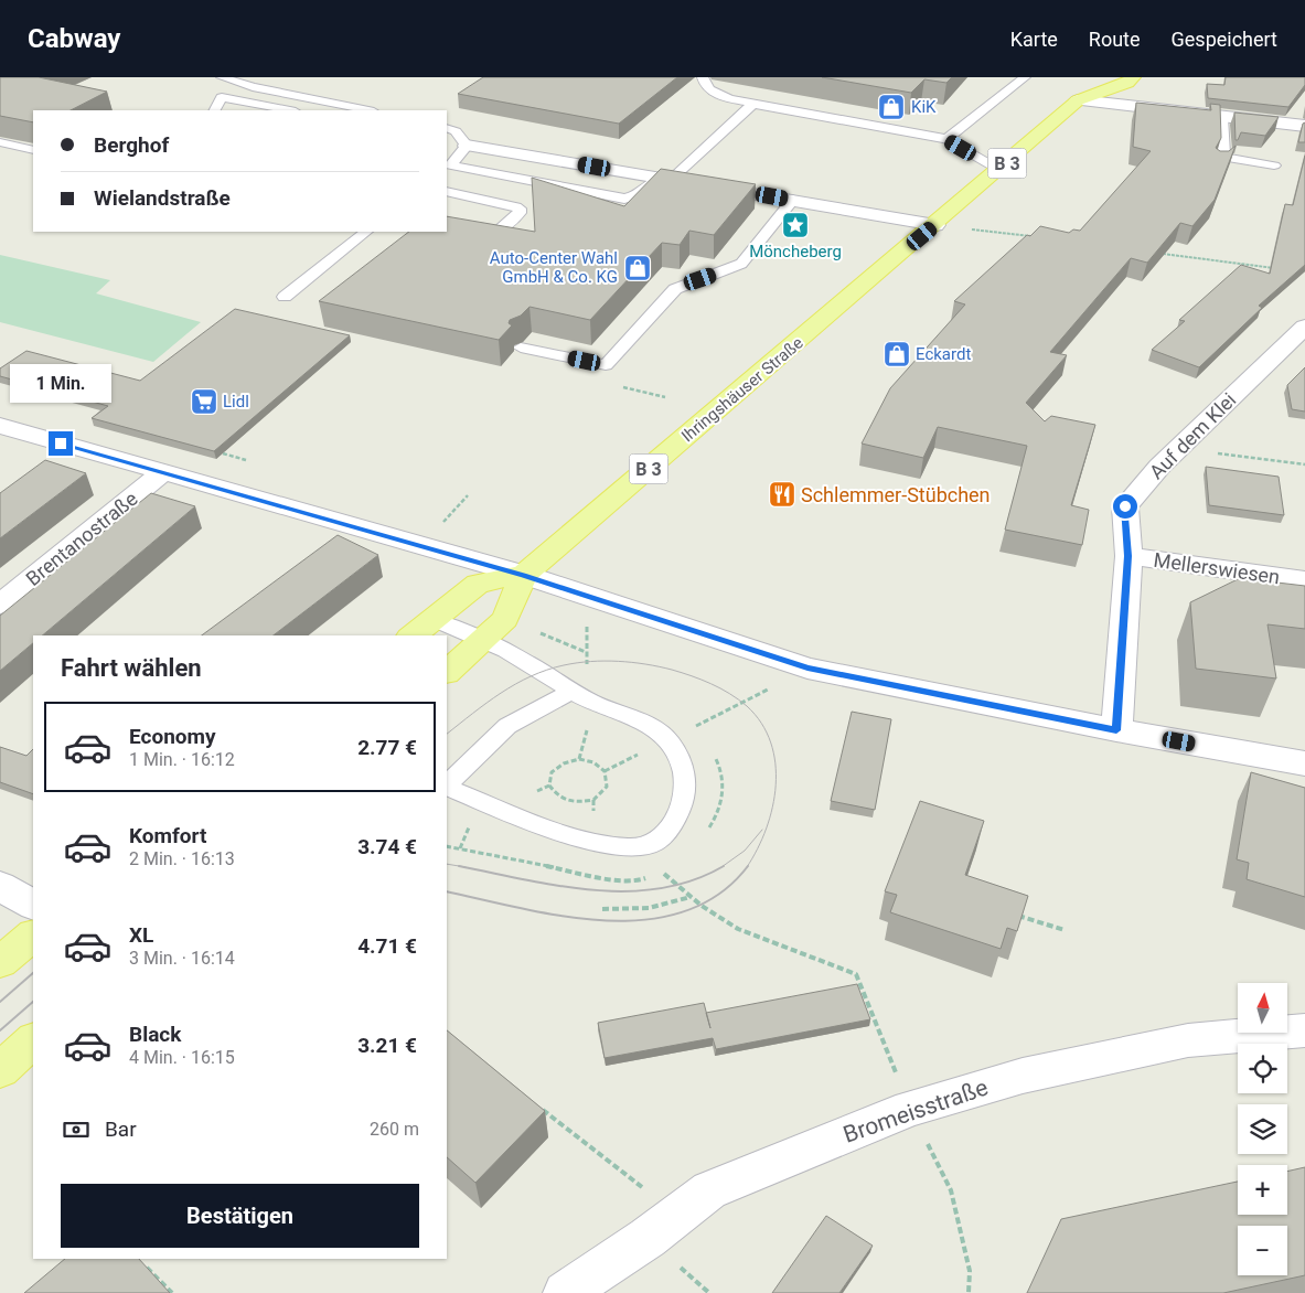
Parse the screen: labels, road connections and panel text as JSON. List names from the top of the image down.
{
  "streets": {
    "main road": ["B 3", "Ihringshäuser Straße"],
    "street": [
      "Auf dem Klei",
      "Brentanostraße",
      "Mellerswiesen",
      "Bromeisstraße"
    ]
  },
  "crossings": [
    ["Auf dem Klei", "Mellerswiesen"]
  ],
  "places": {
    "shop": ["KiK", "Auto-Center Wahl GmbH & Co. KG", "Eckardt"],
    "place": ["Möncheberg"],
    "supermarket": ["Lidl"],
    "restaurant": ["Schlemmer-Stübchen"]
  },
  "north": "top",
  "page": {
    "header": "Cabway",
    "nav": ["Karte", "Route", "Gespeichert"],
    "banner": ["Berghof", "Wielandstraße"],
    "bubble": "1 Min.",
    "heading": "Fahrt wählen",
    "list": [
      {
        "name": "Economy",
        "note": "1 Min. · 16:12",
        "value": "2.77 €"
      },
      {
        "name": "Komfort",
        "note": "2 Min. · 16:13",
        "value": "3.74 €"
      },
      {
        "name": "XL",
        "note": "3 Min. · 16:14",
        "value": "4.71 €"
      },
      {
        "name": "Black",
        "note": "4 Min. · 16:15",
        "value": "3.21 €"
      }
    ],
    "map_buttons": ["+", "−"],
    "pay": ["Bar", "260 m"],
    "buttons": "Bestätigen"
  }
}
